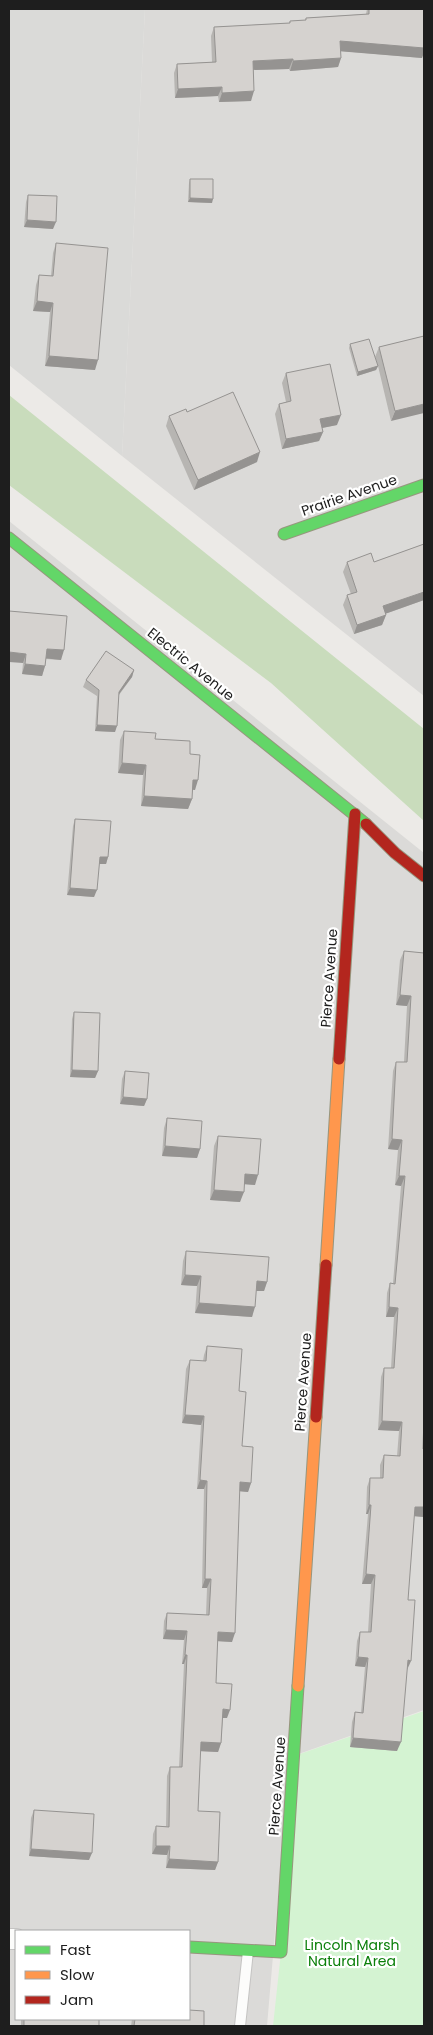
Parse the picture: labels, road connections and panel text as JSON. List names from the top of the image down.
{
  "streets": {
    "street": ["Prairie Avenue", "Electric Avenue", "Pierce Avenue"]
  },
  "crossings": [
    ["Electric Avenue", "Pierce Avenue"]
  ],
  "parks": ["Lincoln Marsh Natural Area"],
  "legend": ["Fast", "Slow", "Jam"]
}
